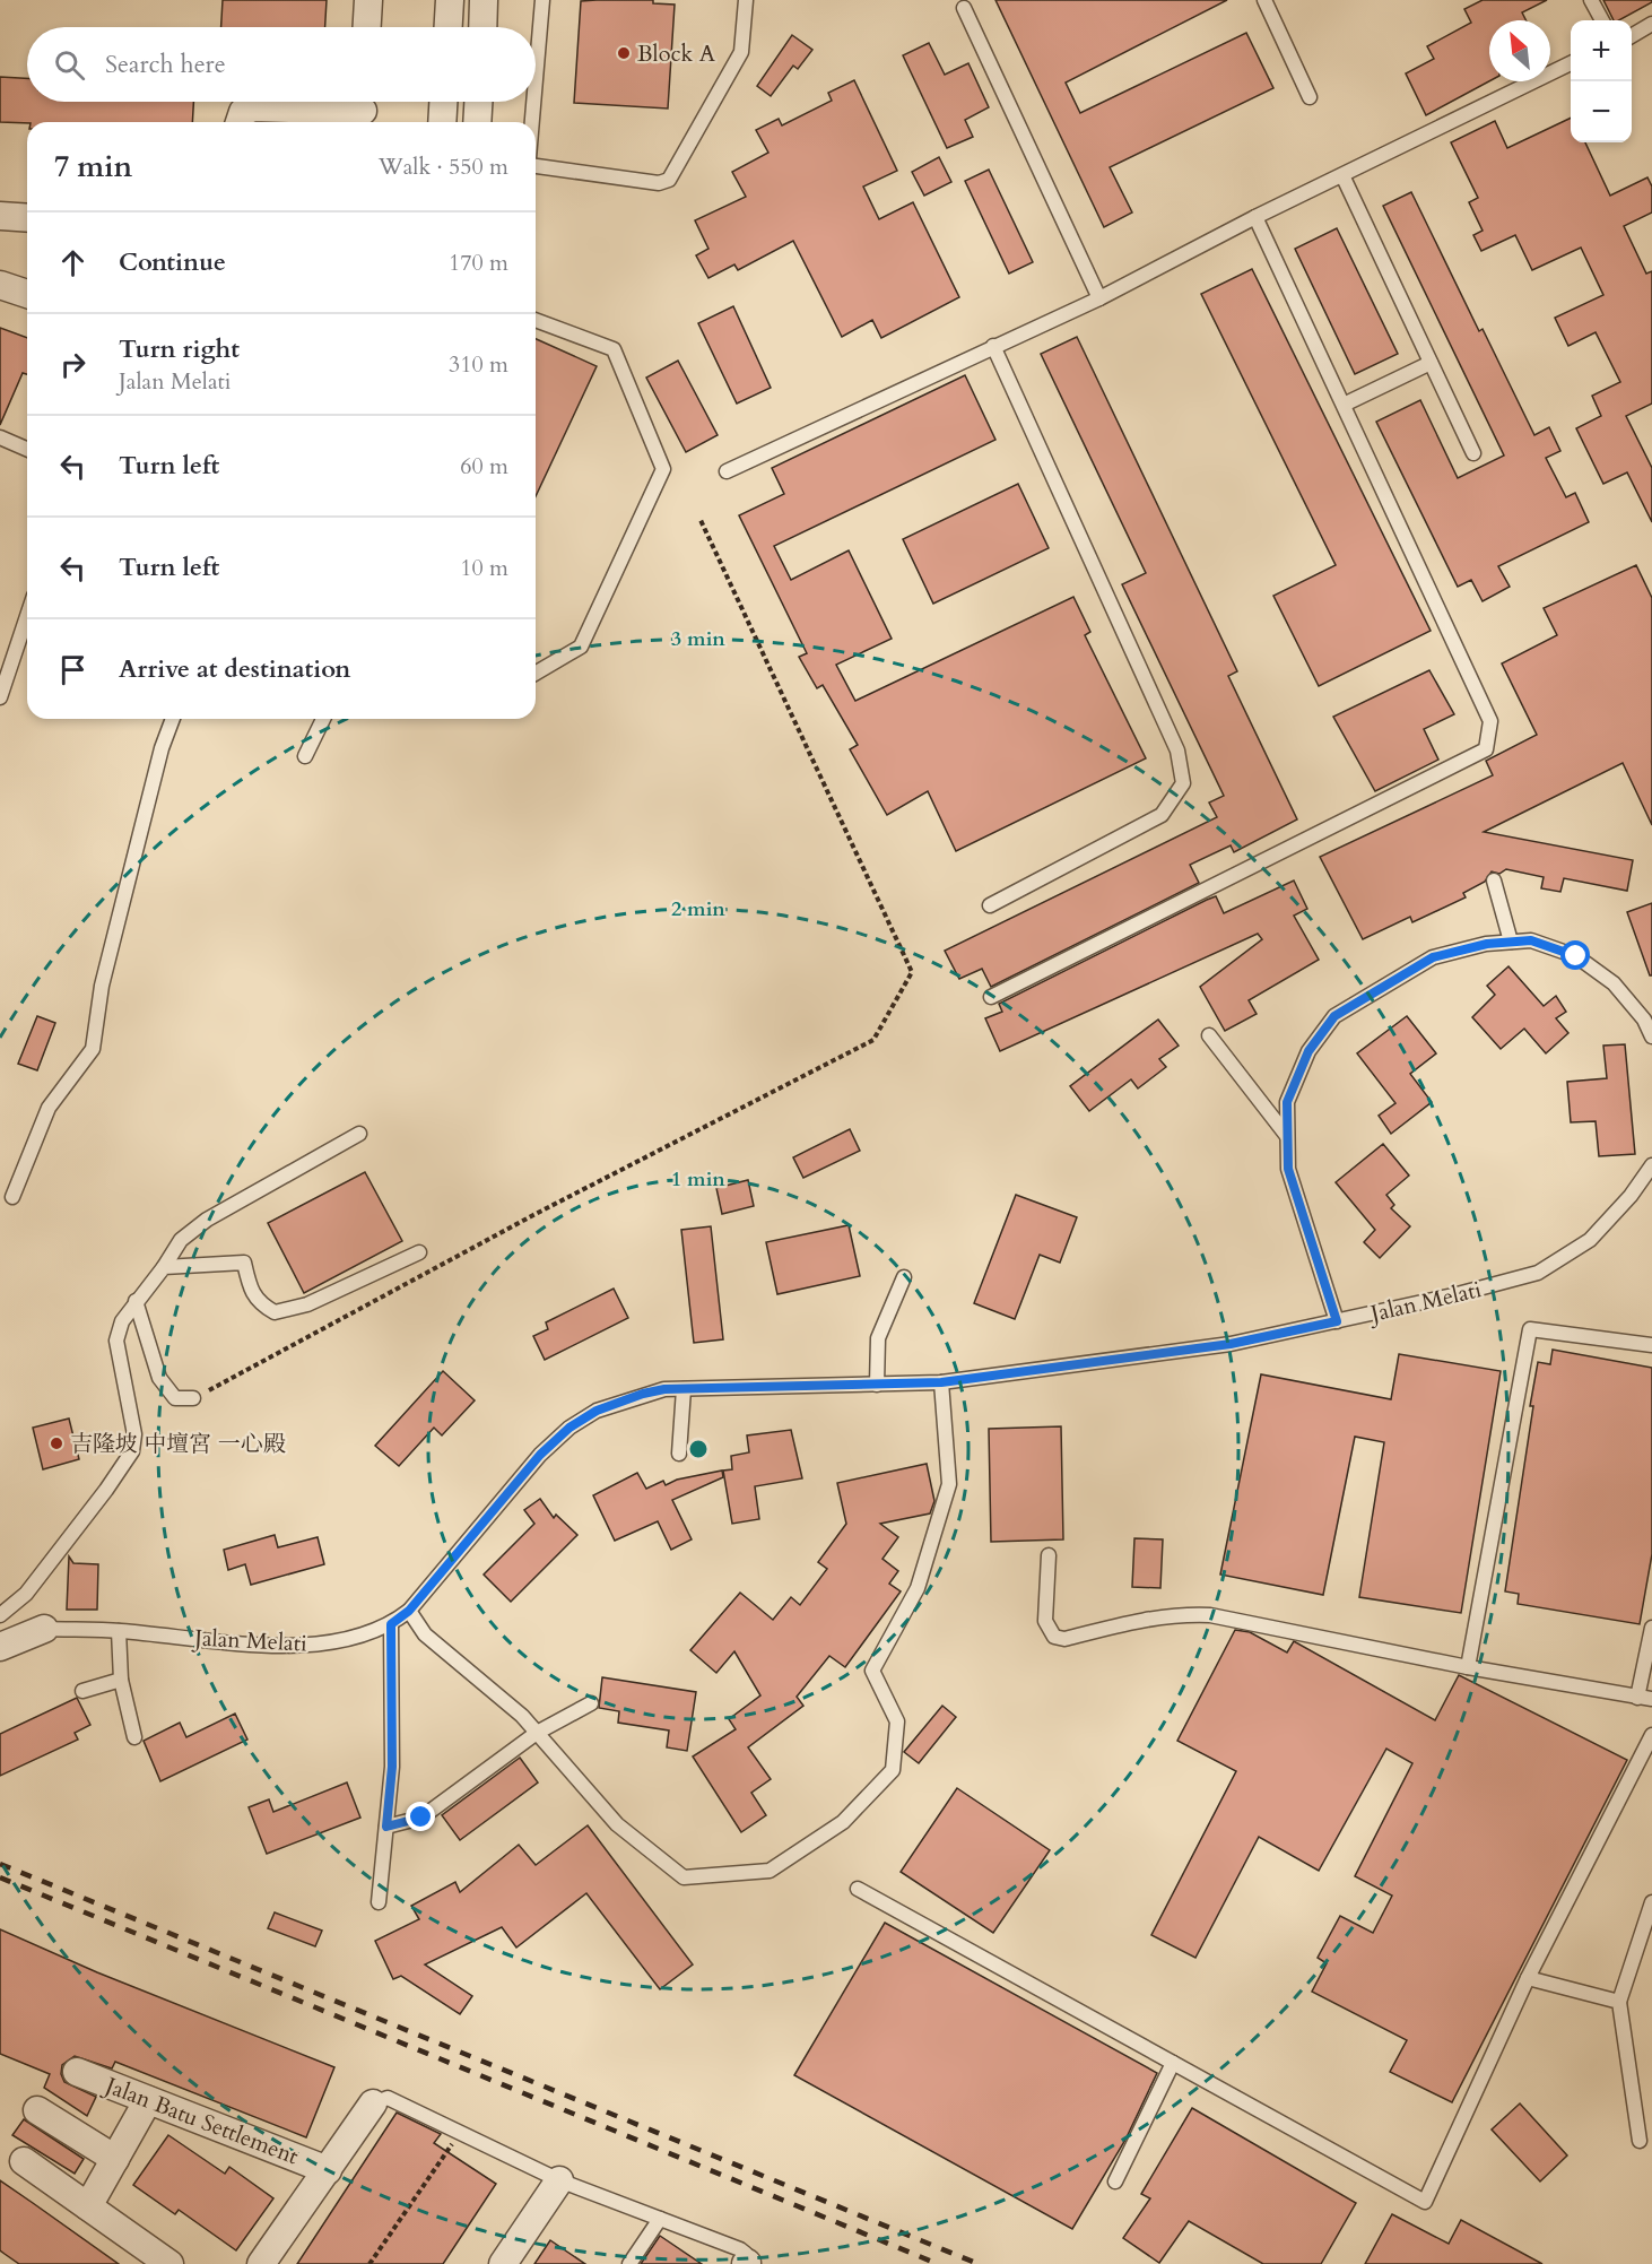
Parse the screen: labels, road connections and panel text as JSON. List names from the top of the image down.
{
  "streets": {
    "street": ["Jalan Melati", "Jalan Batu Settlement"]
  },
  "places": ["Block A", "吉隆坡 中壇宮 一心殿"],
  "north": "top left",
  "page": {
    "map_buttons": ["+", "−"],
    "search": "Search here",
    "heading": ["7 min", "Walk · 550 m"],
    "list": [
      ["Continue", "170 m"],
      ["Turn right", "Jalan Melati", "310 m"],
      ["Turn left", "60 m"],
      ["Turn left", "10 m"],
      "Arrive at destination"
    ]
  },
  "rings": ["3 min", "2 min", "1 min"]
}
